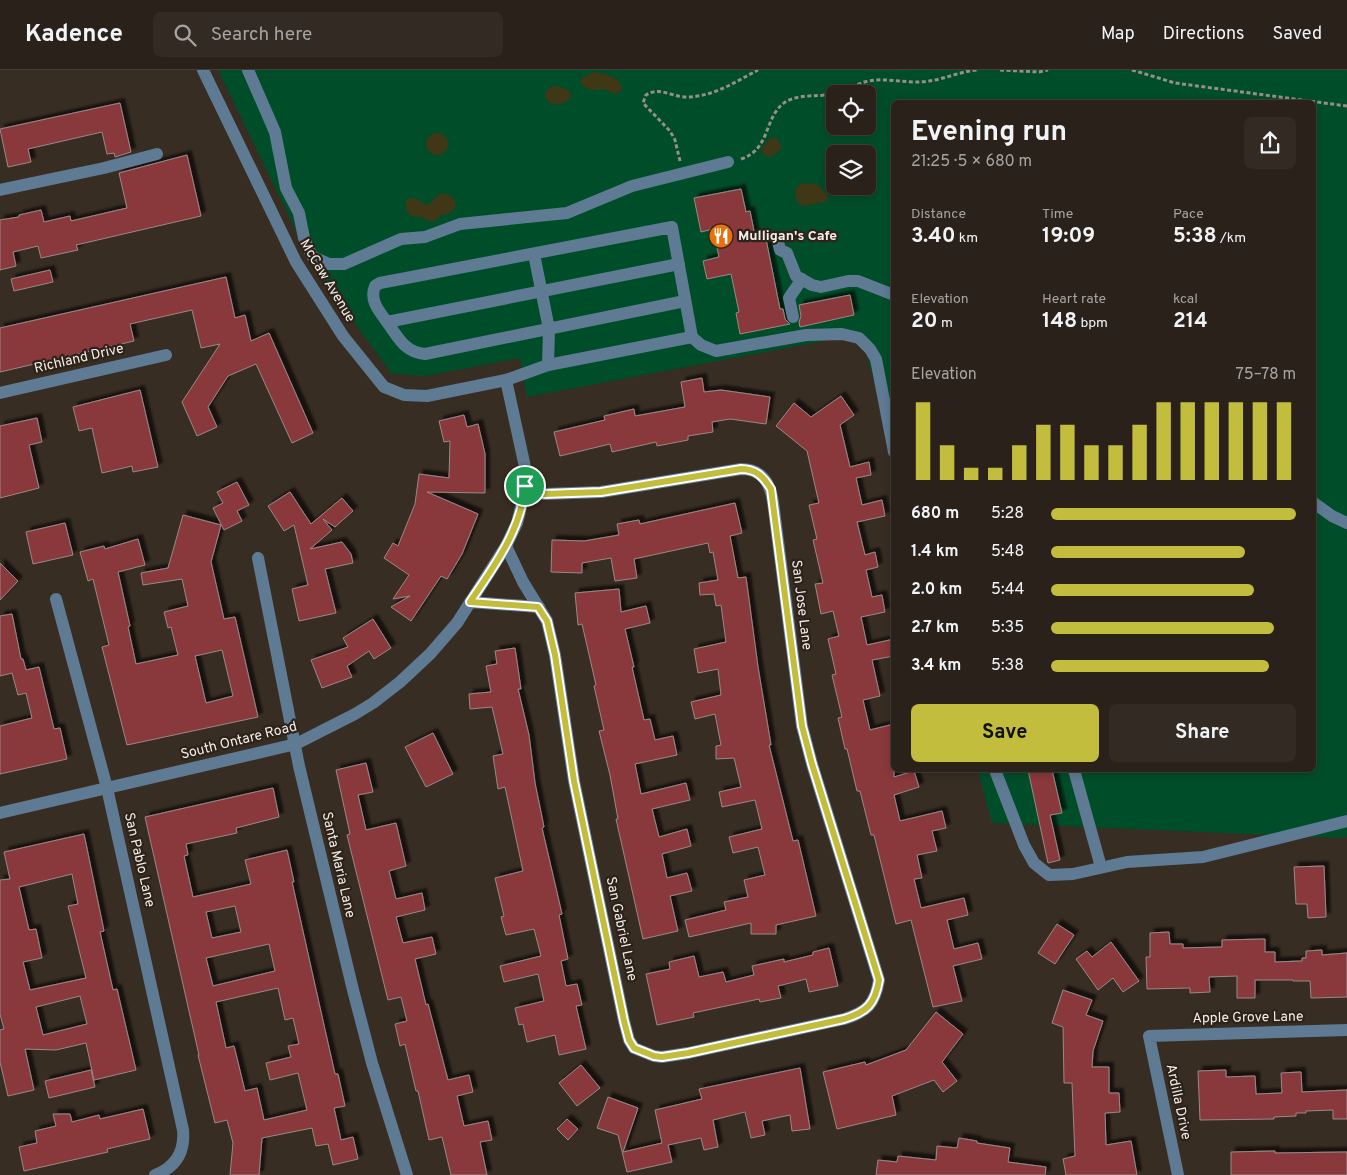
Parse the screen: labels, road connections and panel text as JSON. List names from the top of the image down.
{
  "streets": {
    "street": [
      "McCaw Avenue",
      "Richland Drive",
      "San Jose Lane",
      "South Ontare Road",
      "San Pablo Lane",
      "Santa Maria Lane",
      "San Gabriel Lane",
      "Apple Grove Lane",
      "Ardilla Drive"
    ]
  },
  "crossings": [
    ["McCaw Avenue", "South Ontare Road"],
    ["San Jose Lane", "South Ontare Road"],
    ["San Jose Lane", "San Gabriel Lane"],
    ["South Ontare Road", "San Pablo Lane"],
    ["South Ontare Road", "Santa Maria Lane"],
    ["South Ontare Road", "San Gabriel Lane"],
    ["Apple Grove Lane", "Ardilla Drive"]
  ],
  "places": {
    "restaurant": ["Mulligan's Cafe"]
  },
  "page": {
    "header": "Kadence",
    "search": "Search here",
    "nav": ["Map", "Directions", "Saved"],
    "heading": ["Evening run", "21:25 · 5 × 680 m"],
    "stats": [
      ["Distance", "3.40 km"],
      ["Time", "19:09"],
      ["Pace", "5:38 /km"],
      ["Elevation", "20 m"],
      ["Heart rate", "148 bpm"],
      ["kcal", "214"]
    ],
    "chart": ["Elevation", "75–78 m"],
    "list": [
      {
        "name": "680 m",
        "note": "5:28"
      },
      {
        "name": "1.4 km",
        "note": "5:48"
      },
      {
        "name": "2.0 km",
        "note": "5:44"
      },
      {
        "name": "2.7 km",
        "note": "5:35"
      },
      {
        "name": "3.4 km",
        "note": "5:38"
      }
    ],
    "buttons": ["Save", "Share"]
  }
}
